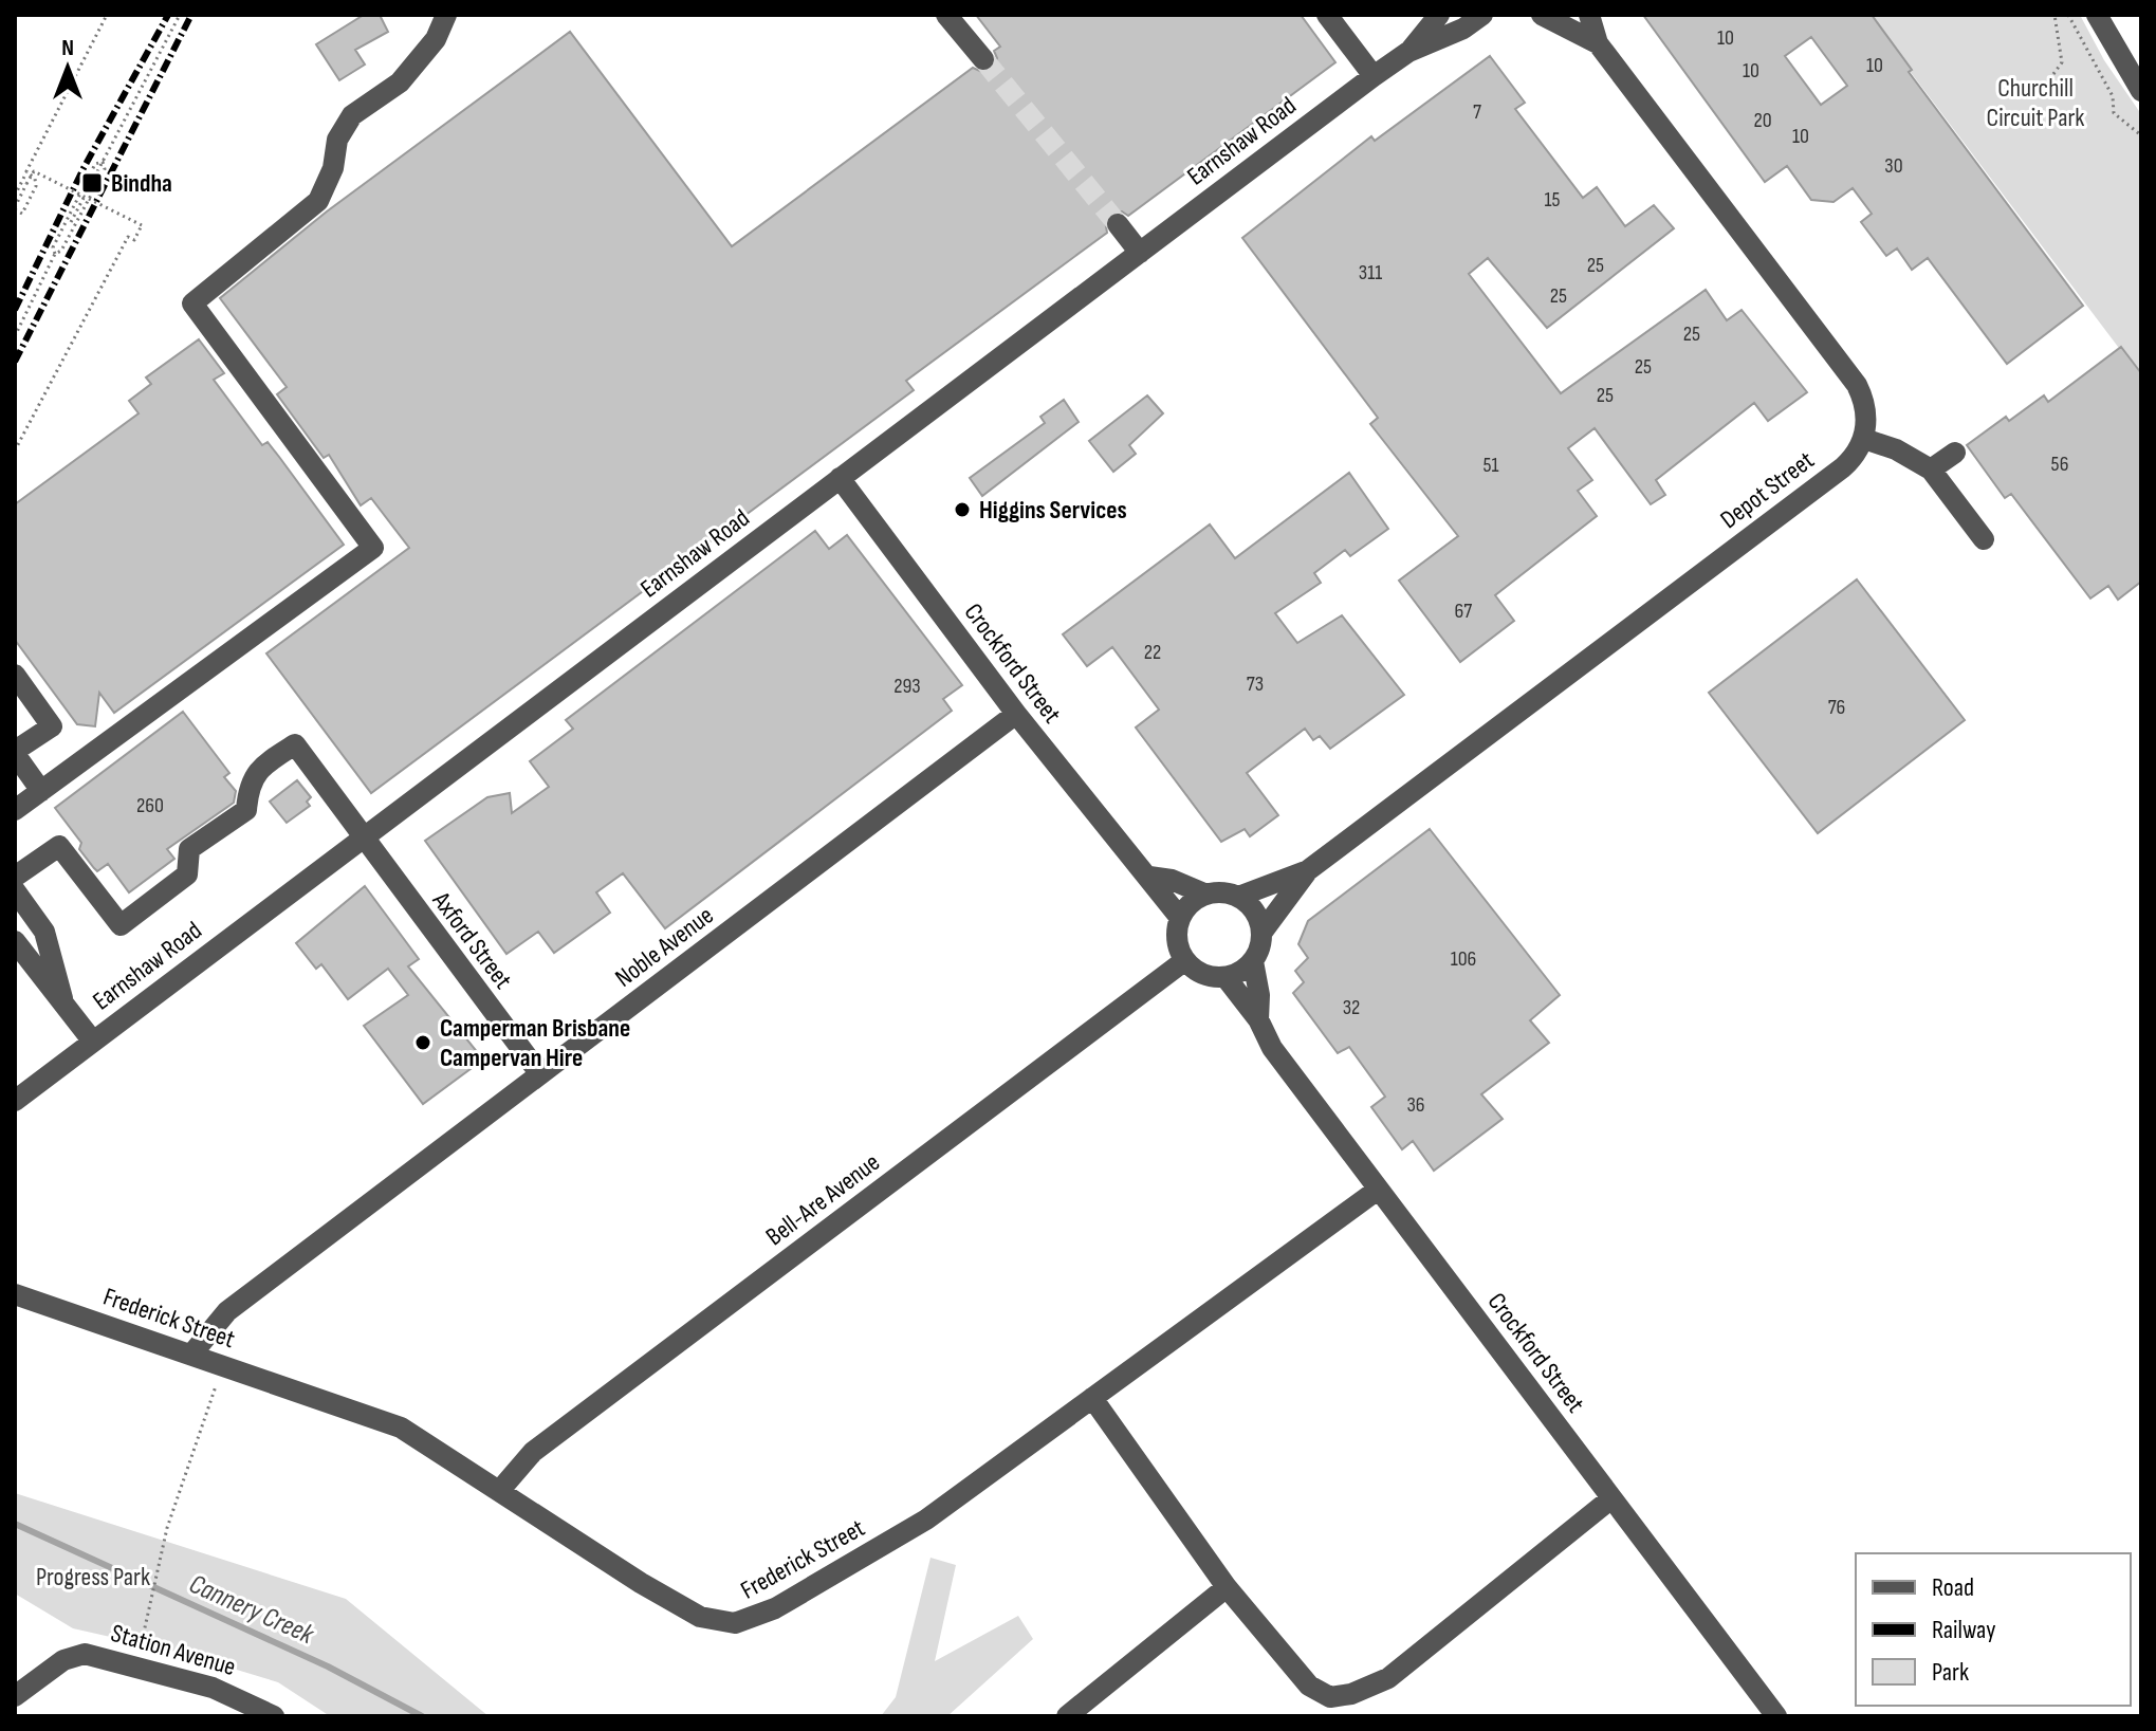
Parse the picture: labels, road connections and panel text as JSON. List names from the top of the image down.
{
  "streets": {
    "street": [
      "Earnshaw Road",
      "Depot Street",
      "Crockford Street",
      "Axford Street",
      "Noble Avenue",
      "Bell-Are Avenue",
      "Frederick Street",
      "Station Avenue"
    ]
  },
  "crossings": [
    ["Earnshaw Road", "Crockford Street"],
    ["Earnshaw Road", "Axford Street"],
    ["Depot Street", "Crockford Street"],
    ["Depot Street", "Bell-Are Avenue"],
    ["Crockford Street", "Noble Avenue"],
    ["Crockford Street", "Bell-Are Avenue"],
    ["Crockford Street", "Frederick Street"],
    ["Axford Street", "Noble Avenue"],
    ["Noble Avenue", "Frederick Street"],
    ["Bell-Are Avenue", "Frederick Street"]
  ],
  "water": ["Cannery Creek"],
  "parks": ["Churchill Circuit Park", "Progress Park"],
  "places": {
    "transit": ["Bindha"],
    "other": ["Higgins Services", "Camperman Brisbane Campervan Hire"]
  },
  "house_numbers": [
    "10",
    "10",
    "10",
    "7",
    "20",
    "10",
    "30",
    "15",
    "25",
    "311",
    "25",
    "25",
    "25",
    "25",
    "56",
    "51",
    "67",
    "22",
    "73",
    "293",
    "76",
    "260",
    "106",
    "32",
    "36"
  ],
  "legend": ["Road", "Railway", "Park"],
  "north": "top"
}
